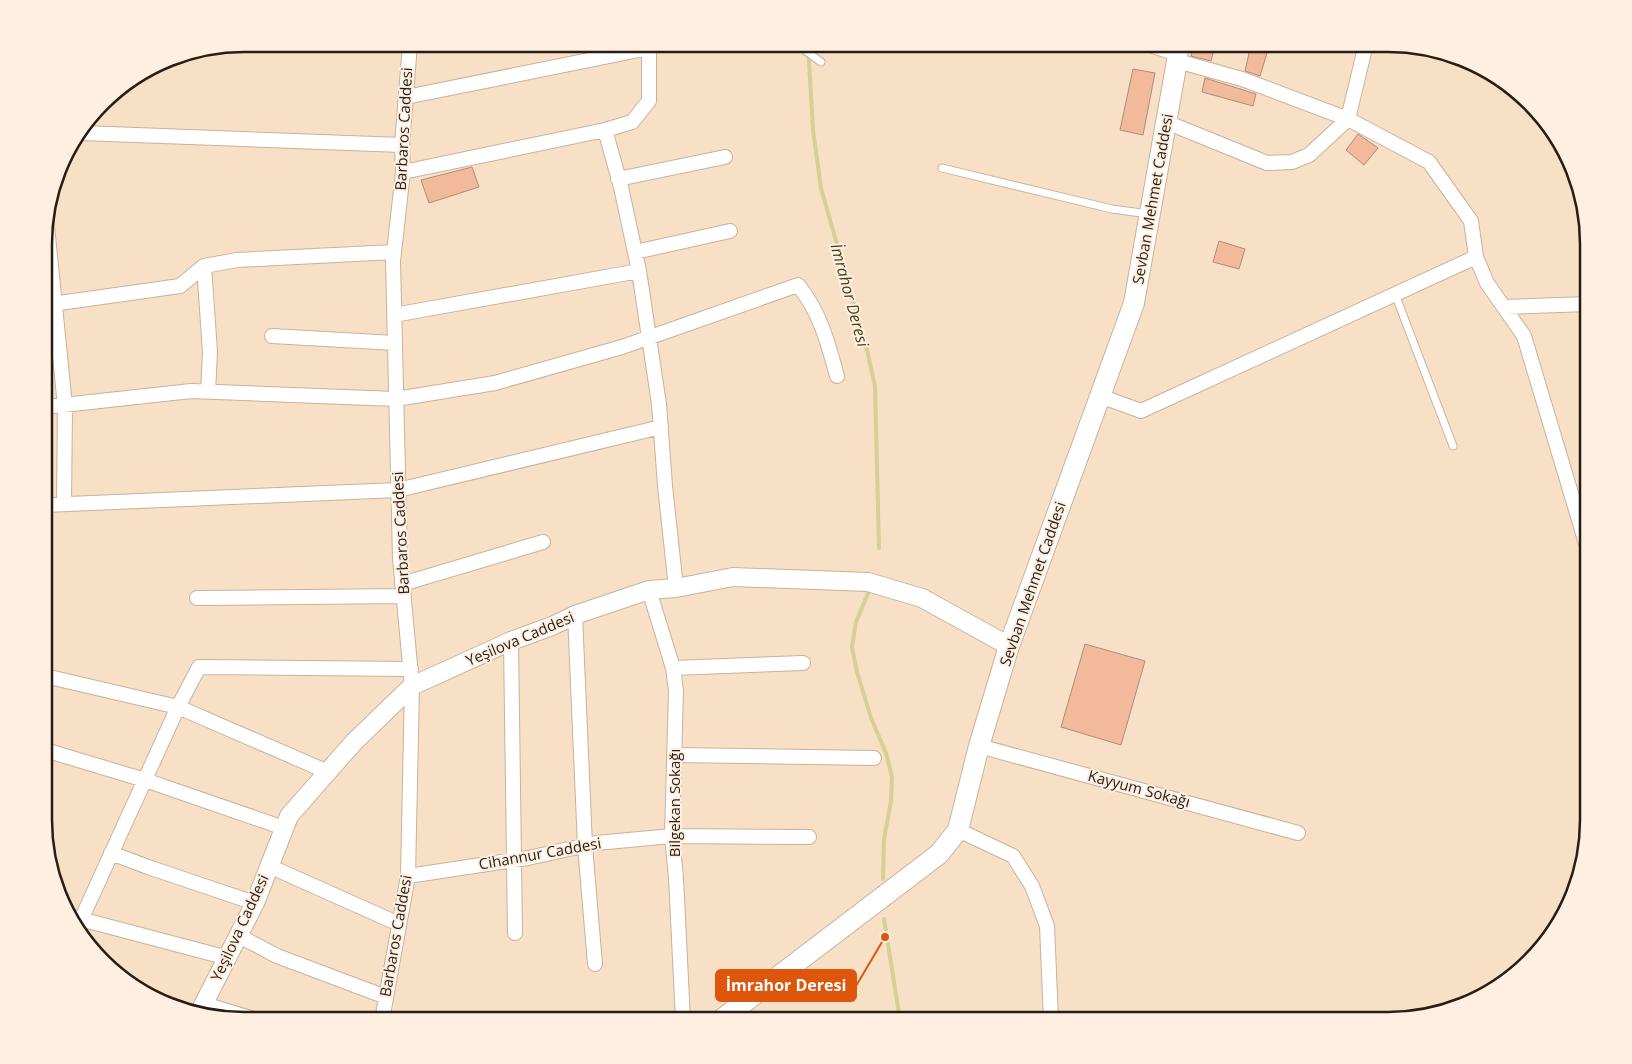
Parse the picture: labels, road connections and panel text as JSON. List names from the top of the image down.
{
  "streets": {
    "main road": ["Sevban Mehmet Caddesi"],
    "street": [
      "Barbaros Caddesi",
      "Yeşilova Caddesi",
      "Kayyum Sokağı",
      "Bilgekan Sokağı",
      "Cihannur Caddesi"
    ]
  },
  "crossings": [
    ["Barbaros Caddesi", "Yeşilova Caddesi"],
    ["Barbaros Caddesi", "Cihannur Caddesi"],
    ["Sevban Mehmet Caddesi", "Yeşilova Caddesi"],
    ["Sevban Mehmet Caddesi", "Kayyum Sokağı"],
    ["Yeşilova Caddesi", "Bilgekan Sokağı"],
    ["Bilgekan Sokağı", "Cihannur Caddesi"]
  ],
  "water": ["İmrahor Deresi"],
  "places": ["İmrahor Deresi"]
}
